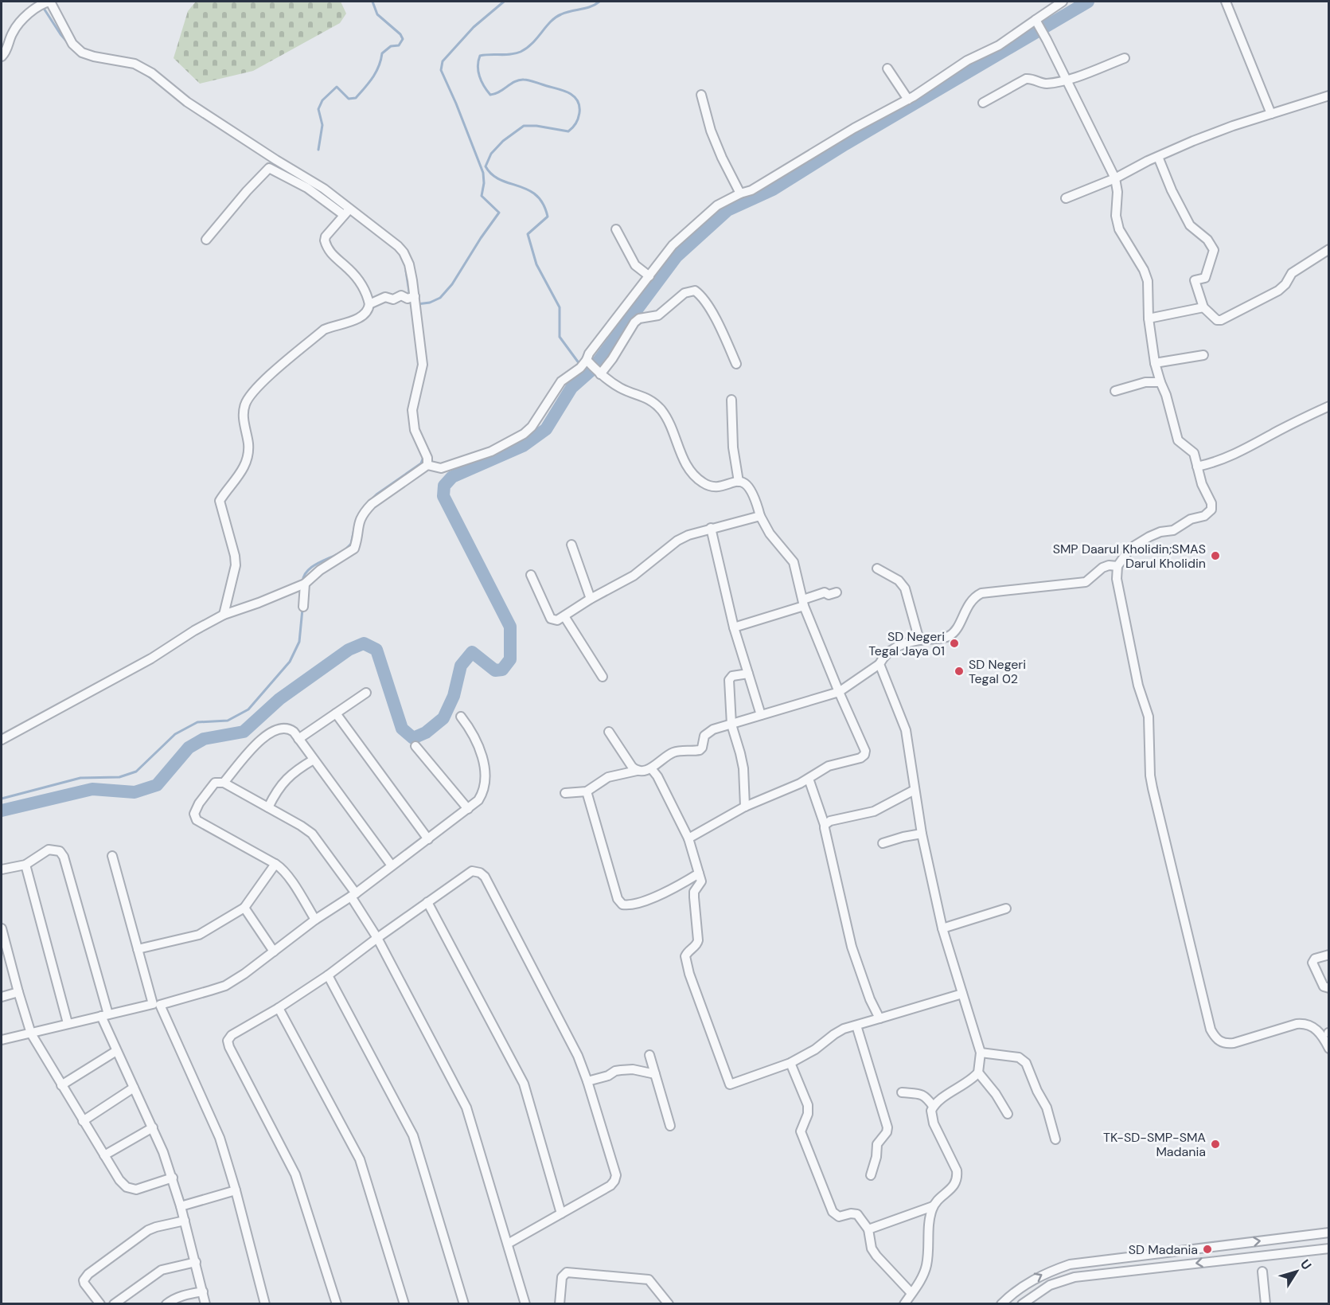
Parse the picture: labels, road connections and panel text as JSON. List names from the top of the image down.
{
  "places": [
    "SMP Daarul Kholidin;SMAS Darul Kholidin",
    "SD Negeri Tegal Jaya 01",
    "SD Negeri Tegal 02",
    "TK-SD-SMP-SMA Madania",
    "SD Madania"
  ],
  "north": "top right"
}
